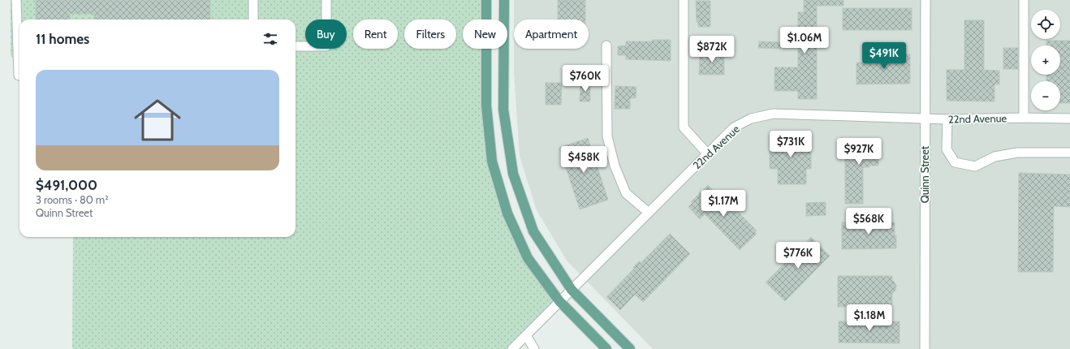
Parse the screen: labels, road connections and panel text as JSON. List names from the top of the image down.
{
  "streets": {
    "street": ["22nd Avenue", "Quinn Street"]
  },
  "crossings": [
    ["22nd Avenue", "Quinn Street"]
  ],
  "page": {
    "map_buttons": ["+", "−"],
    "chip": [
      "Buy",
      "Rent",
      "Filters",
      "New",
      "Apartment"
    ],
    "heading": "11 homes",
    "price": [
      "$1.06M",
      "$872K",
      "$491K",
      "$760K",
      "$731K",
      "$927K",
      "$458K",
      "$1.17M",
      "$568K",
      "$776K",
      "$1.18M"
    ],
    "list": [
      {
        "name": "$491,000",
        "note": "3 rooms · 80 m² · Quinn Street"
      }
    ]
  }
}
